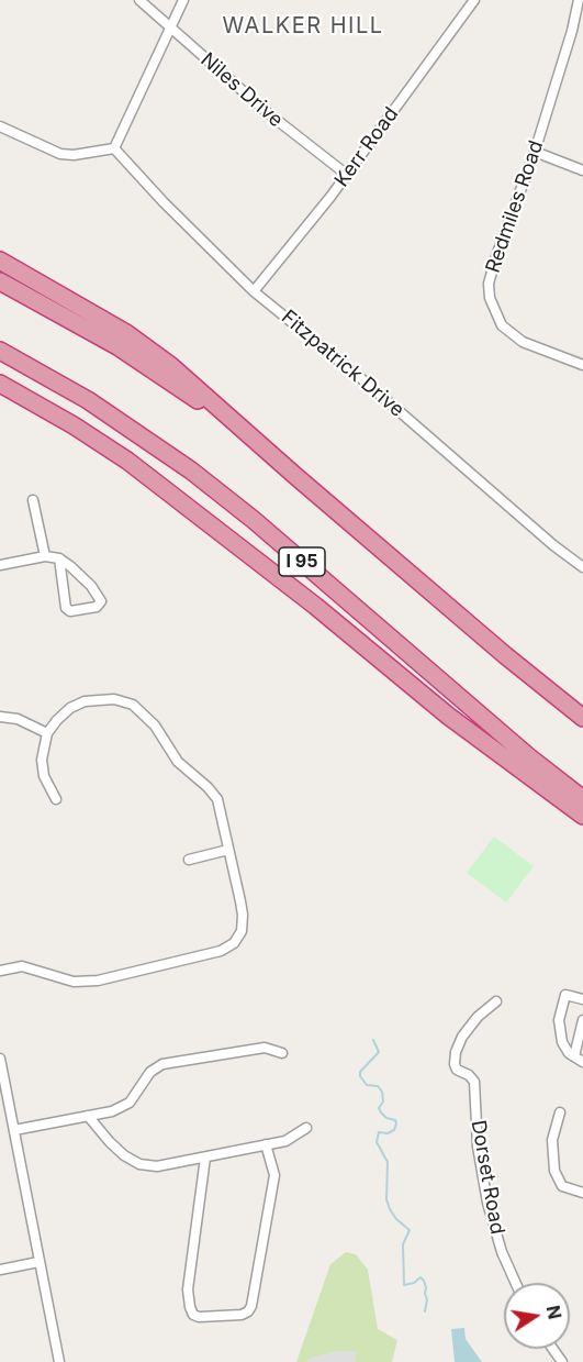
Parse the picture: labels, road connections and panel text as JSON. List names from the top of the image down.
{
  "streets": {
    "highway": ["I 95"],
    "street": [
      "Niles Drive",
      "Kerr Road",
      "Redmiles Road",
      "Fitzpatrick Drive",
      "Dorset Road"
    ]
  },
  "crossings": [
    ["Niles Drive", "Kerr Road"],
    ["Kerr Road", "Fitzpatrick Drive"]
  ],
  "districts": ["WALKER HILL"],
  "north": "right"
}
